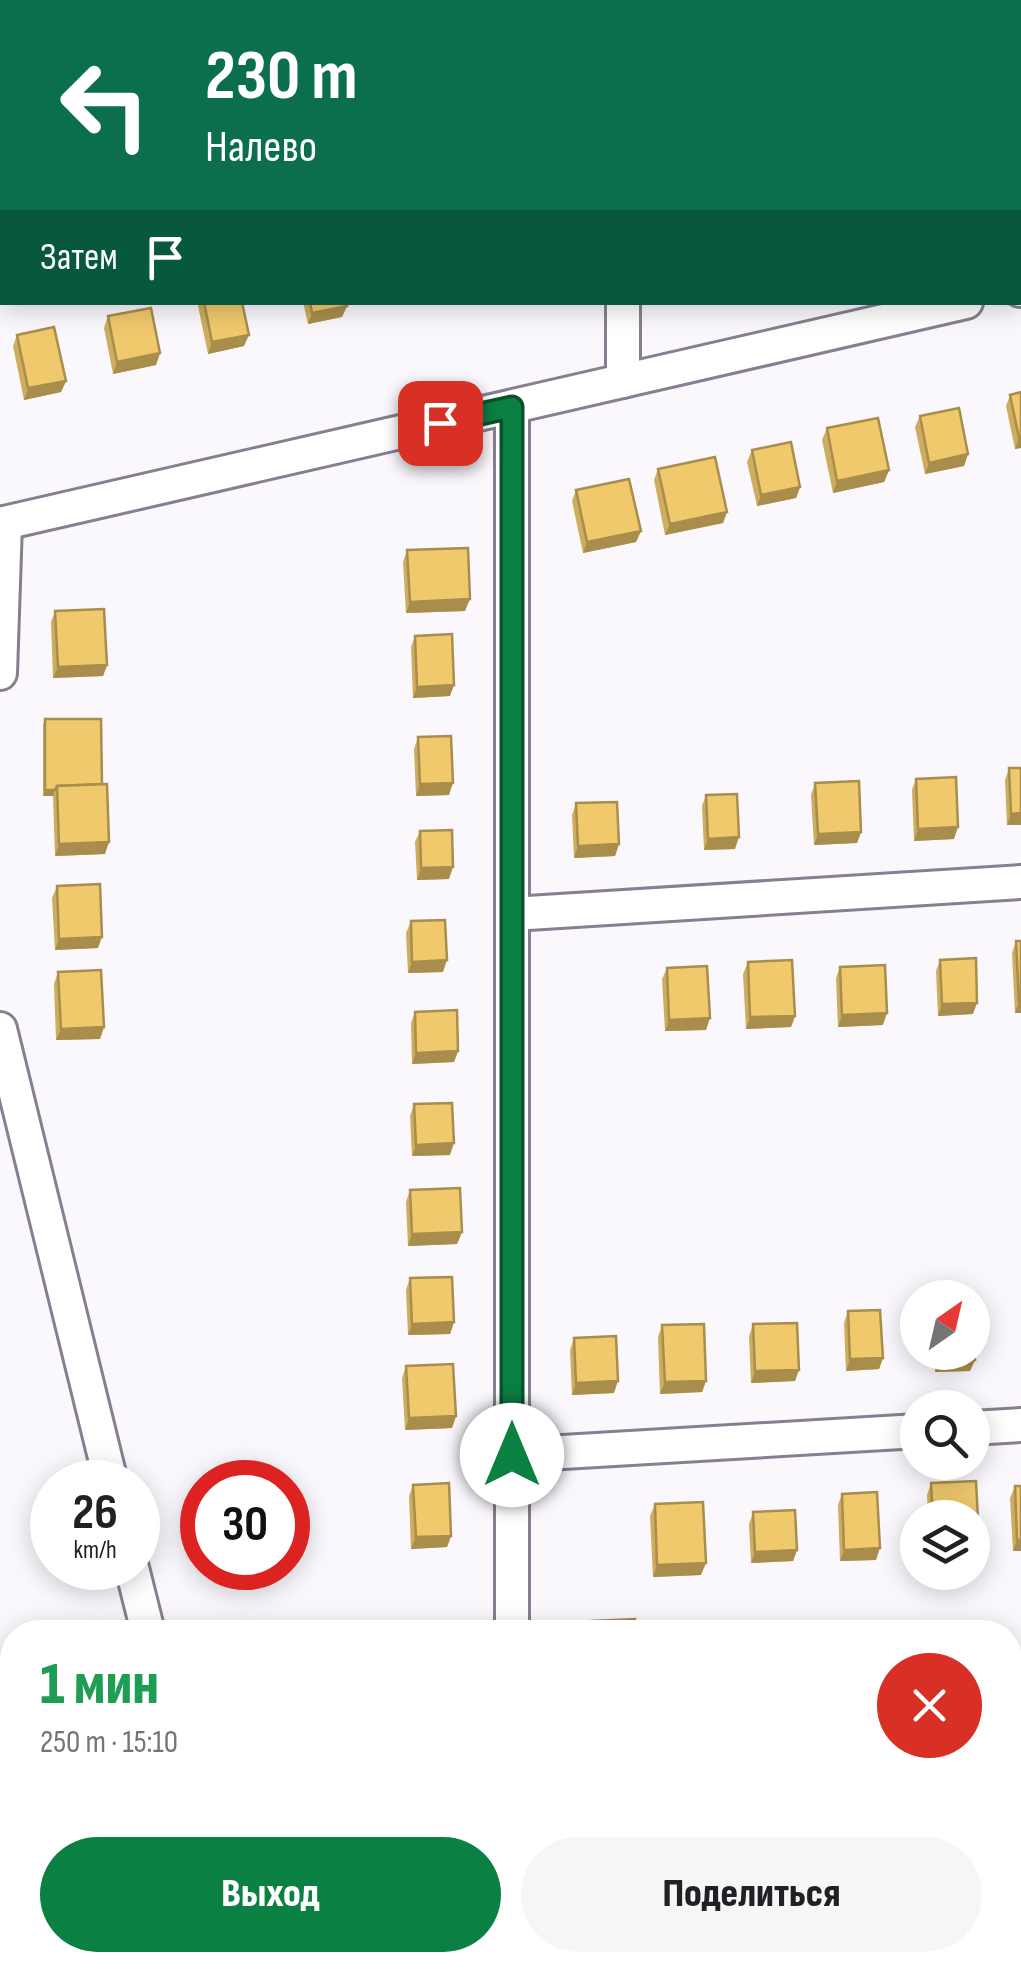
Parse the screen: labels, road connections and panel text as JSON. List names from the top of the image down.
{
  "north": "top right",
  "page": {
    "turn": ["230 m", "Налево"],
    "then": "Затем",
    "speed": "26 km/h",
    "limit": "30",
    "heading": ["1 мин", "250 m · 15:10"],
    "buttons": ["Выход", "Поделиться"]
  }
}
